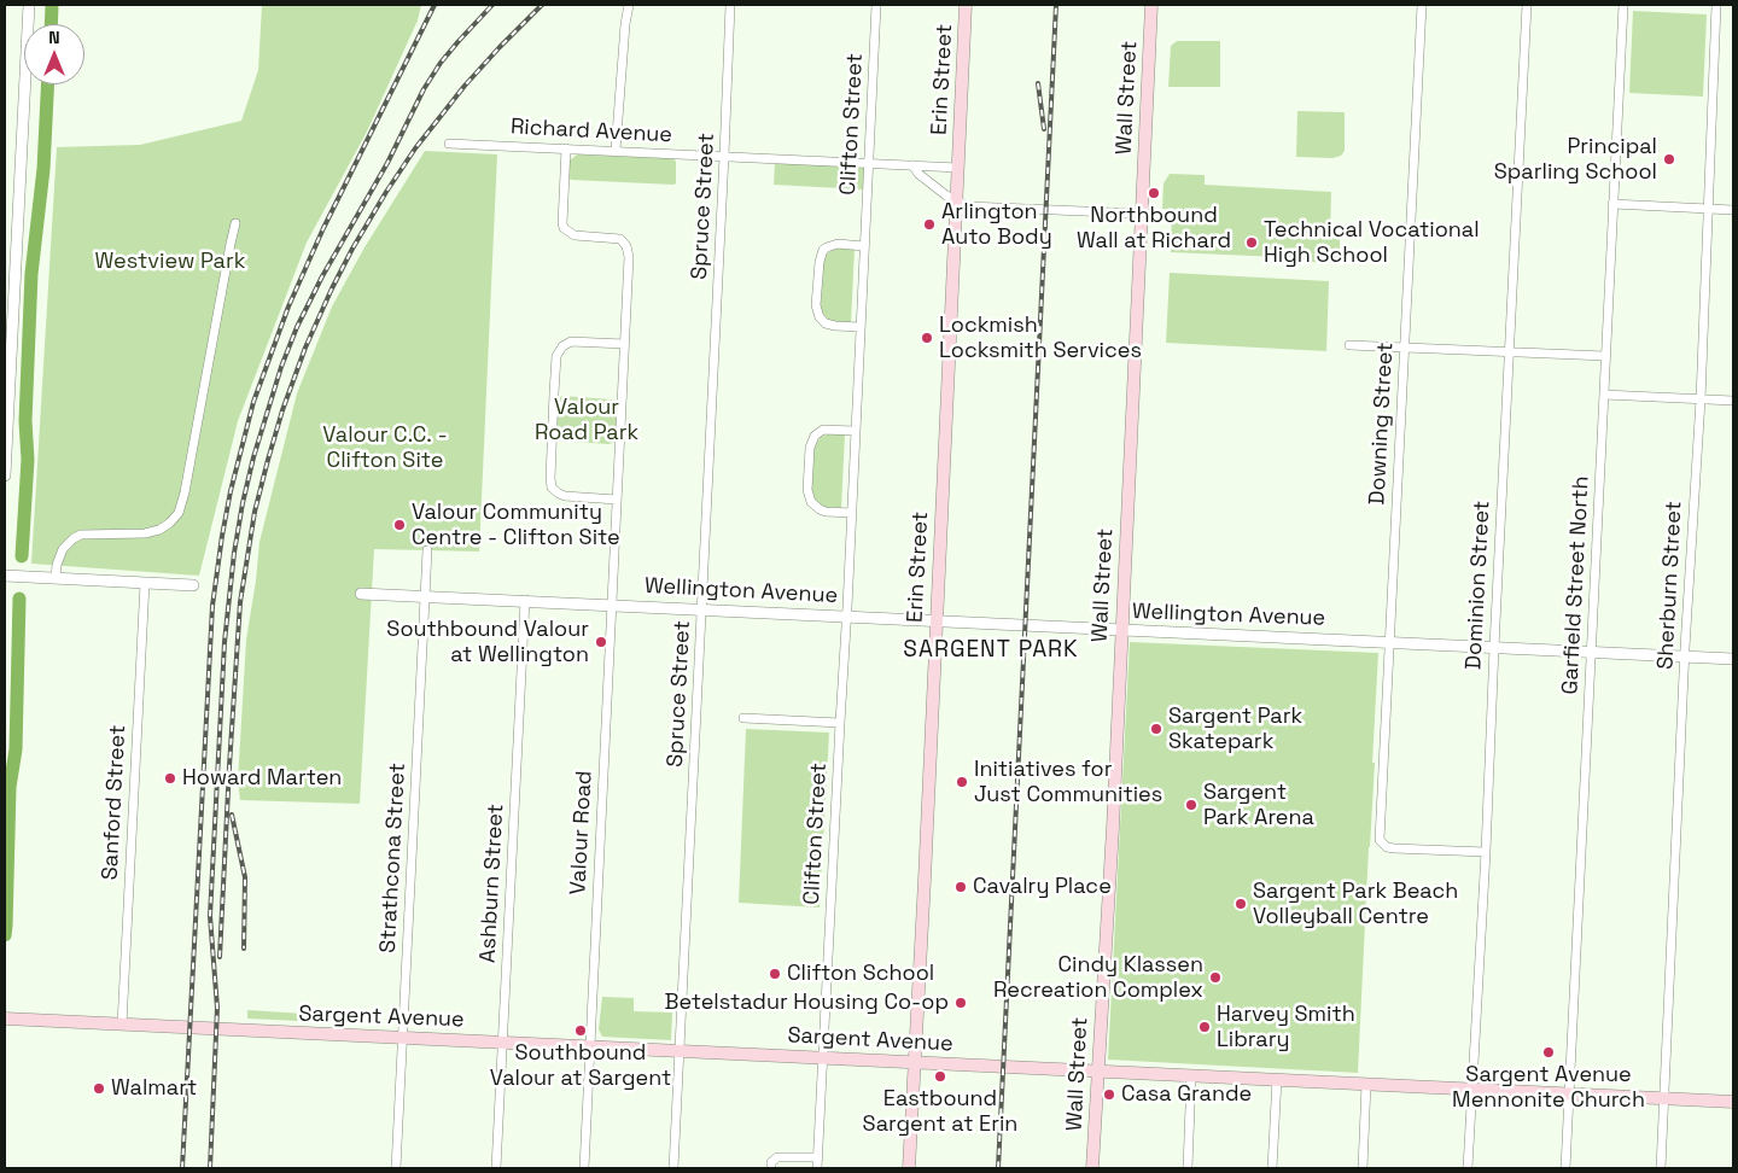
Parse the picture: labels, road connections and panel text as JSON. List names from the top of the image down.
{
  "streets": {
    "main road": ["Erin Street", "Wall Street", "Sargent Avenue"],
    "street": [
      "Clifton Street",
      "Richard Avenue",
      "Spruce Street",
      "Downing Street",
      "Dominion Street",
      "Garfield Street North",
      "Sherburn Street",
      "Wellington Avenue",
      "Sanford Street",
      "Valour Road",
      "Strathcona Street",
      "Ashburn Street"
    ]
  },
  "crossings": [
    ["Erin Street", "Richard Avenue"],
    ["Erin Street", "Wellington Avenue"],
    ["Erin Street", "Sargent Avenue"],
    ["Wall Street", "Wellington Avenue"],
    ["Wall Street", "Sargent Avenue"],
    ["Clifton Street", "Richard Avenue"],
    ["Clifton Street", "Wellington Avenue"],
    ["Clifton Street", "Sargent Avenue"],
    ["Richard Avenue", "Spruce Street"],
    ["Richard Avenue", "Valour Road"],
    ["Spruce Street", "Wellington Avenue"],
    ["Spruce Street", "Sargent Avenue"],
    ["Downing Street", "Dominion Street"],
    ["Downing Street", "Wellington Avenue"],
    ["Dominion Street", "Wellington Avenue"],
    ["Dominion Street", "Sargent Avenue"],
    ["Garfield Street North", "Wellington Avenue"],
    ["Garfield Street North", "Sargent Avenue"],
    ["Sherburn Street", "Wellington Avenue"],
    ["Sherburn Street", "Sargent Avenue"],
    ["Wellington Avenue", "Valour Road"],
    ["Wellington Avenue", "Strathcona Street"],
    ["Wellington Avenue", "Ashburn Street"],
    ["Sanford Street", "Sargent Avenue"],
    ["Valour Road", "Sargent Avenue"],
    ["Strathcona Street", "Sargent Avenue"],
    ["Ashburn Street", "Sargent Avenue"]
  ],
  "districts": ["SARGENT PARK"],
  "parks": ["Westview Park", "Valour Road Park", "Valour C.C. - Clifton Site"],
  "places": [
    "Principal Sparling School",
    "Northbound Wall at Richard",
    "Arlington Auto Body",
    "Technical Vocational High School",
    "Lockmish Locksmith Services",
    "Valour Community Centre - Clifton Site",
    "Southbound Valour at Wellington",
    "Sargent Park Skatepark",
    "Howard Marten",
    "Initiatives for Just Communities",
    "Sargent Park Arena",
    "Cavalry Place",
    "Sargent Park Beach Volleyball Centre",
    "Clifton School",
    "Cindy Klassen Recreation Complex",
    "Betelstadur Housing Co-op",
    "Harvey Smith Library",
    "Southbound Valour at Sargent",
    "Sargent Avenue Mennonite Church",
    "Eastbound Sargent at Erin",
    "Walmart",
    "Casa Grande"
  ],
  "north": "top"
}
